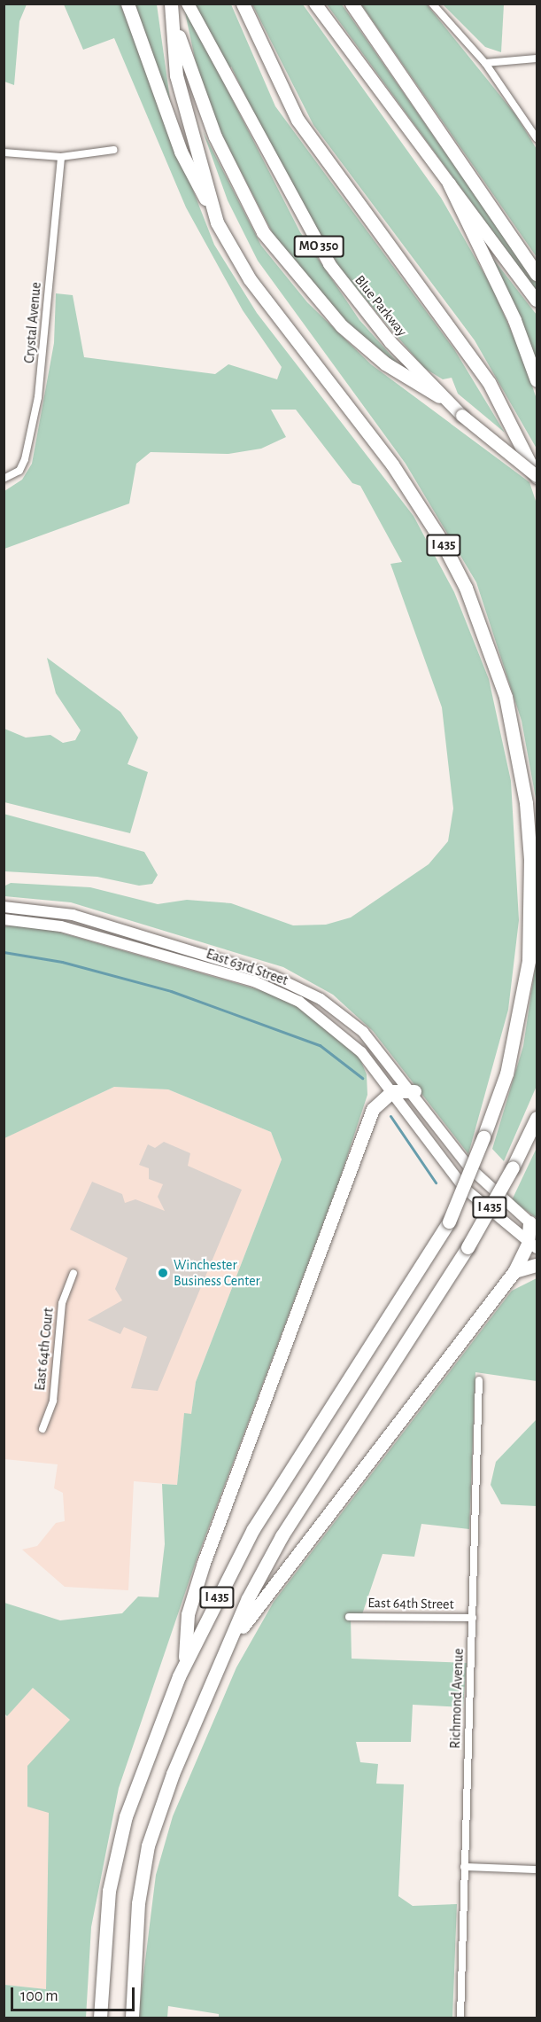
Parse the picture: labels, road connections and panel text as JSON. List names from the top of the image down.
{
  "streets": {
    "highway": ["MO 350", "Blue Parkway", "I 435"],
    "main road": ["East 63rd Street"],
    "street": [
      "Crystal Avenue",
      "East 64th Court",
      "East 64th Street",
      "Richmond Avenue"
    ]
  },
  "crossings": [
    ["East 64th Street", "Richmond Avenue"]
  ],
  "places": ["Winchester Business Center"],
  "scale_bar": "100 m"
}
